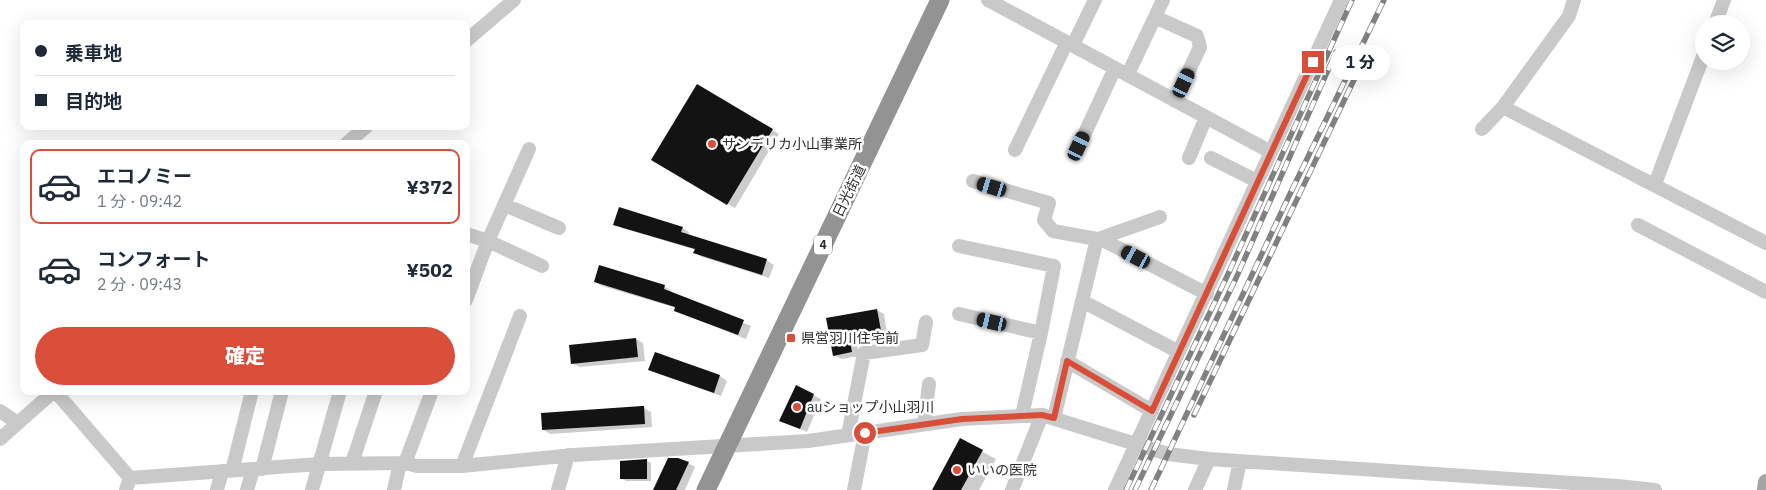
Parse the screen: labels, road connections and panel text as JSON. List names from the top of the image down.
{
  "streets": {
    "highway": ["日光街道", "4"]
  },
  "places": {
    "other": ["サンデリカ小山事業所", "auショップ小山羽川", "いいの医院"],
    "transit": ["県営羽川住宅前"]
  },
  "page": {
    "banner": ["乗車地", "目的地"],
    "bubble": "1 分",
    "list": [
      {
        "name": "エコノミー",
        "note": "1 分 · 09:42",
        "value": "¥372"
      },
      {
        "name": "コンフォート",
        "note": "2 分 · 09:43",
        "value": "¥502"
      }
    ],
    "buttons": "確定"
  }
}
